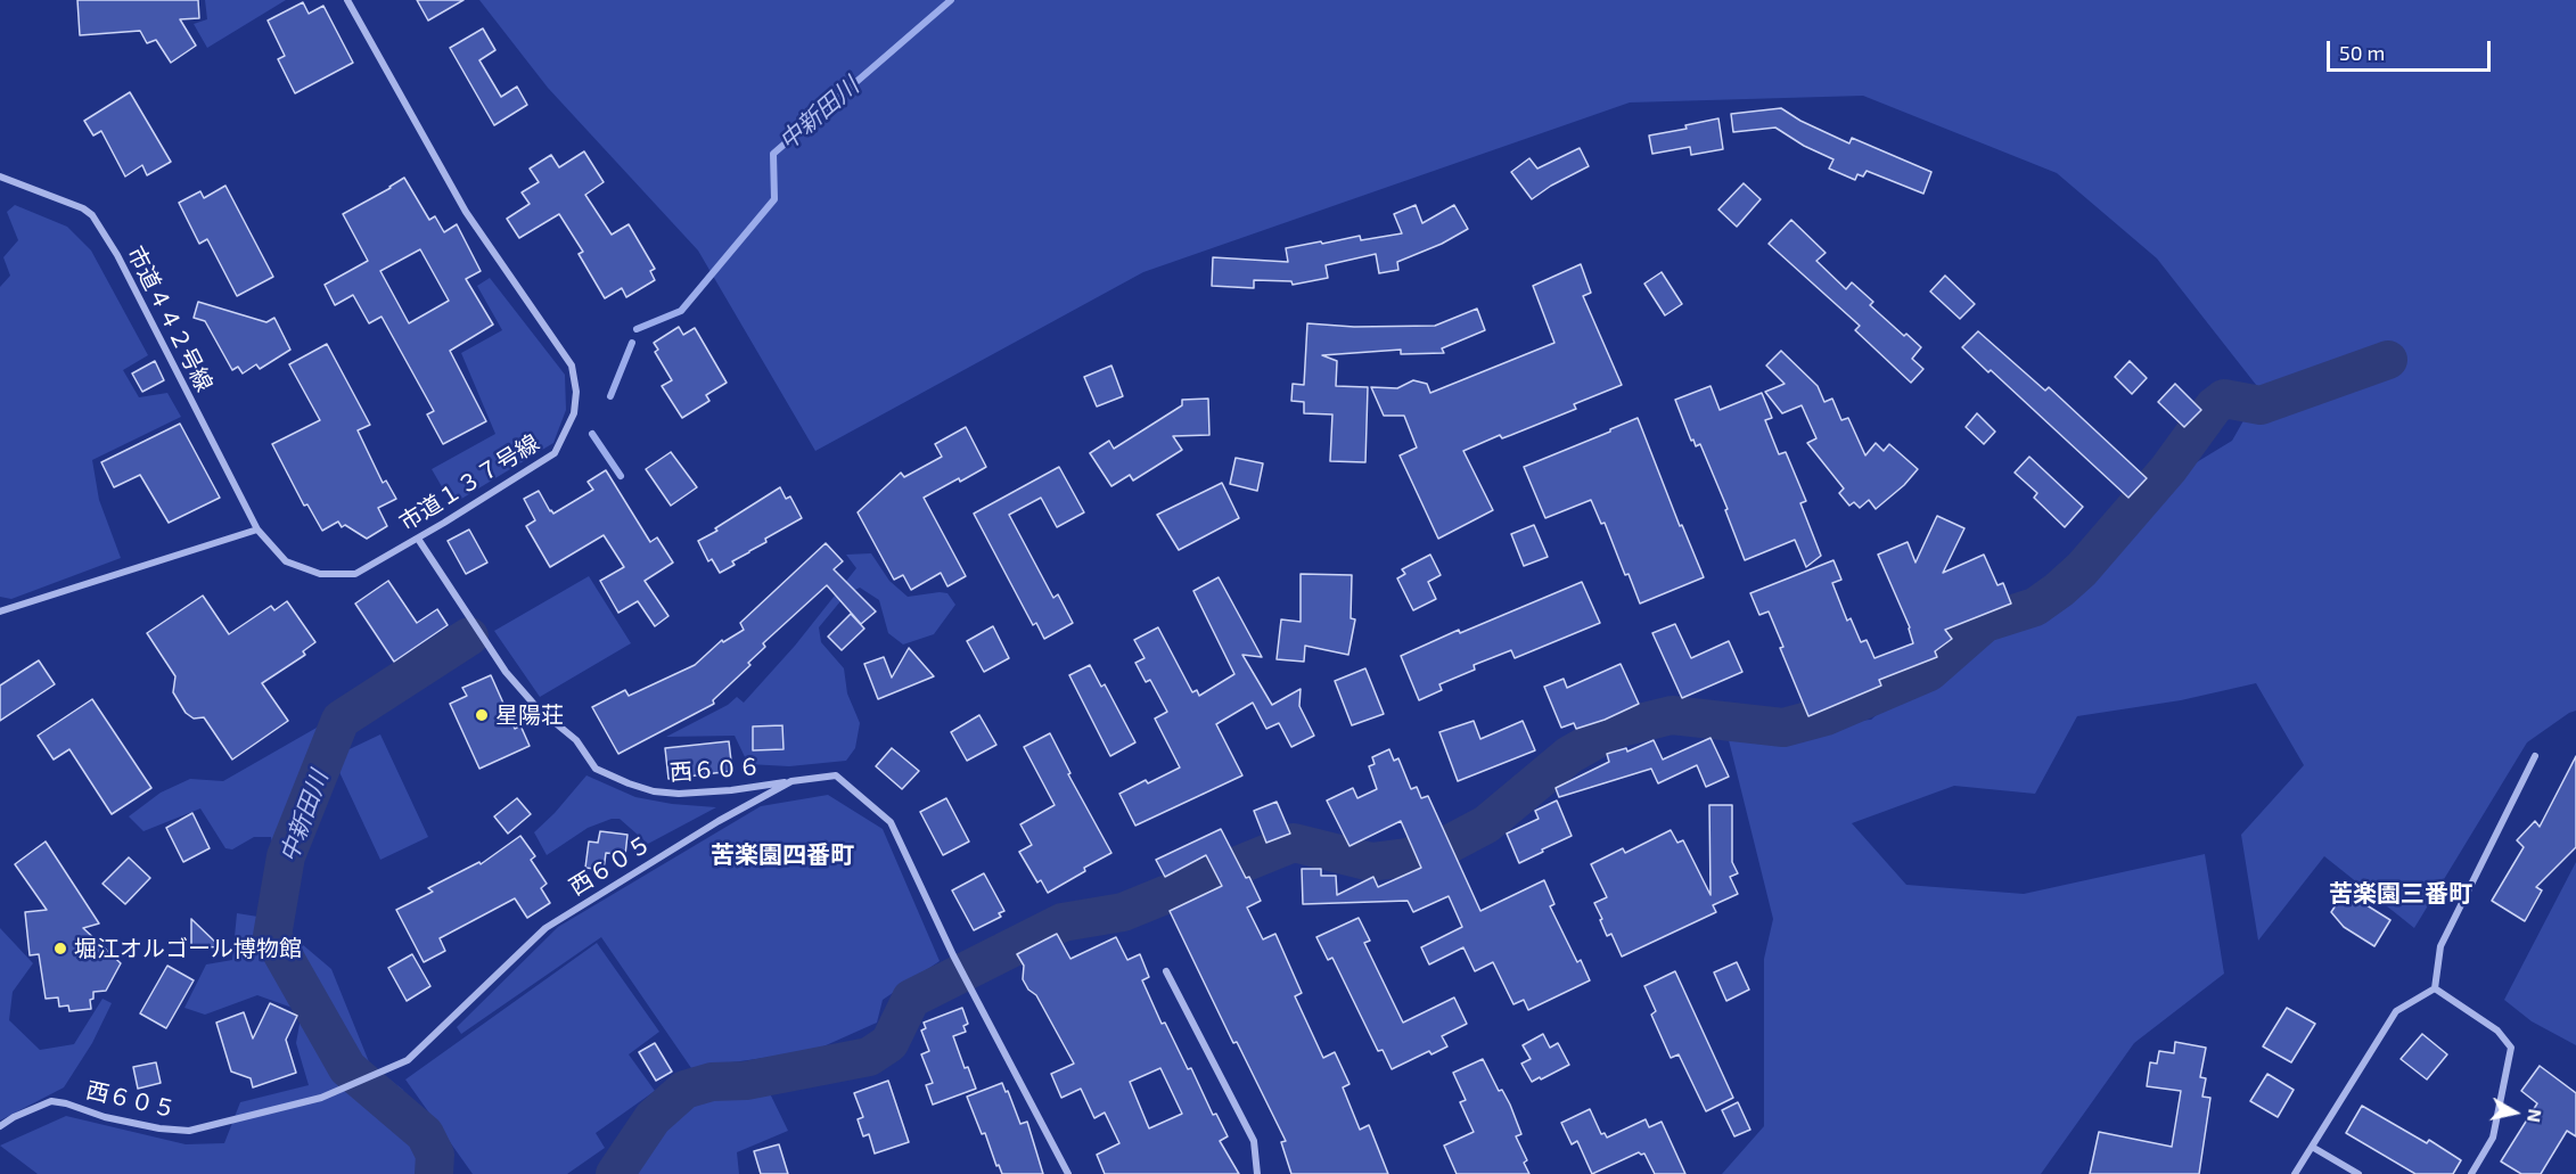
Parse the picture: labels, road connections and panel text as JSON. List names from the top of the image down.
{
  "streets": {
    "street": [
      "市道４４２号線",
      "市道１３７号線",
      "西６０６",
      "西６０５"
    ]
  },
  "crossings": [
    ["市道４４２号線", "市道１３７号線"],
    ["市道１３７号線", "西６０６"],
    ["西６０６", "西６０５"]
  ],
  "districts": ["苦楽園四番町", "苦楽園三番町"],
  "water": ["中新田川"],
  "places": ["星陽荘", "堀江オルゴール博物館"],
  "scale_bar": "50 m",
  "north": "right"
}
